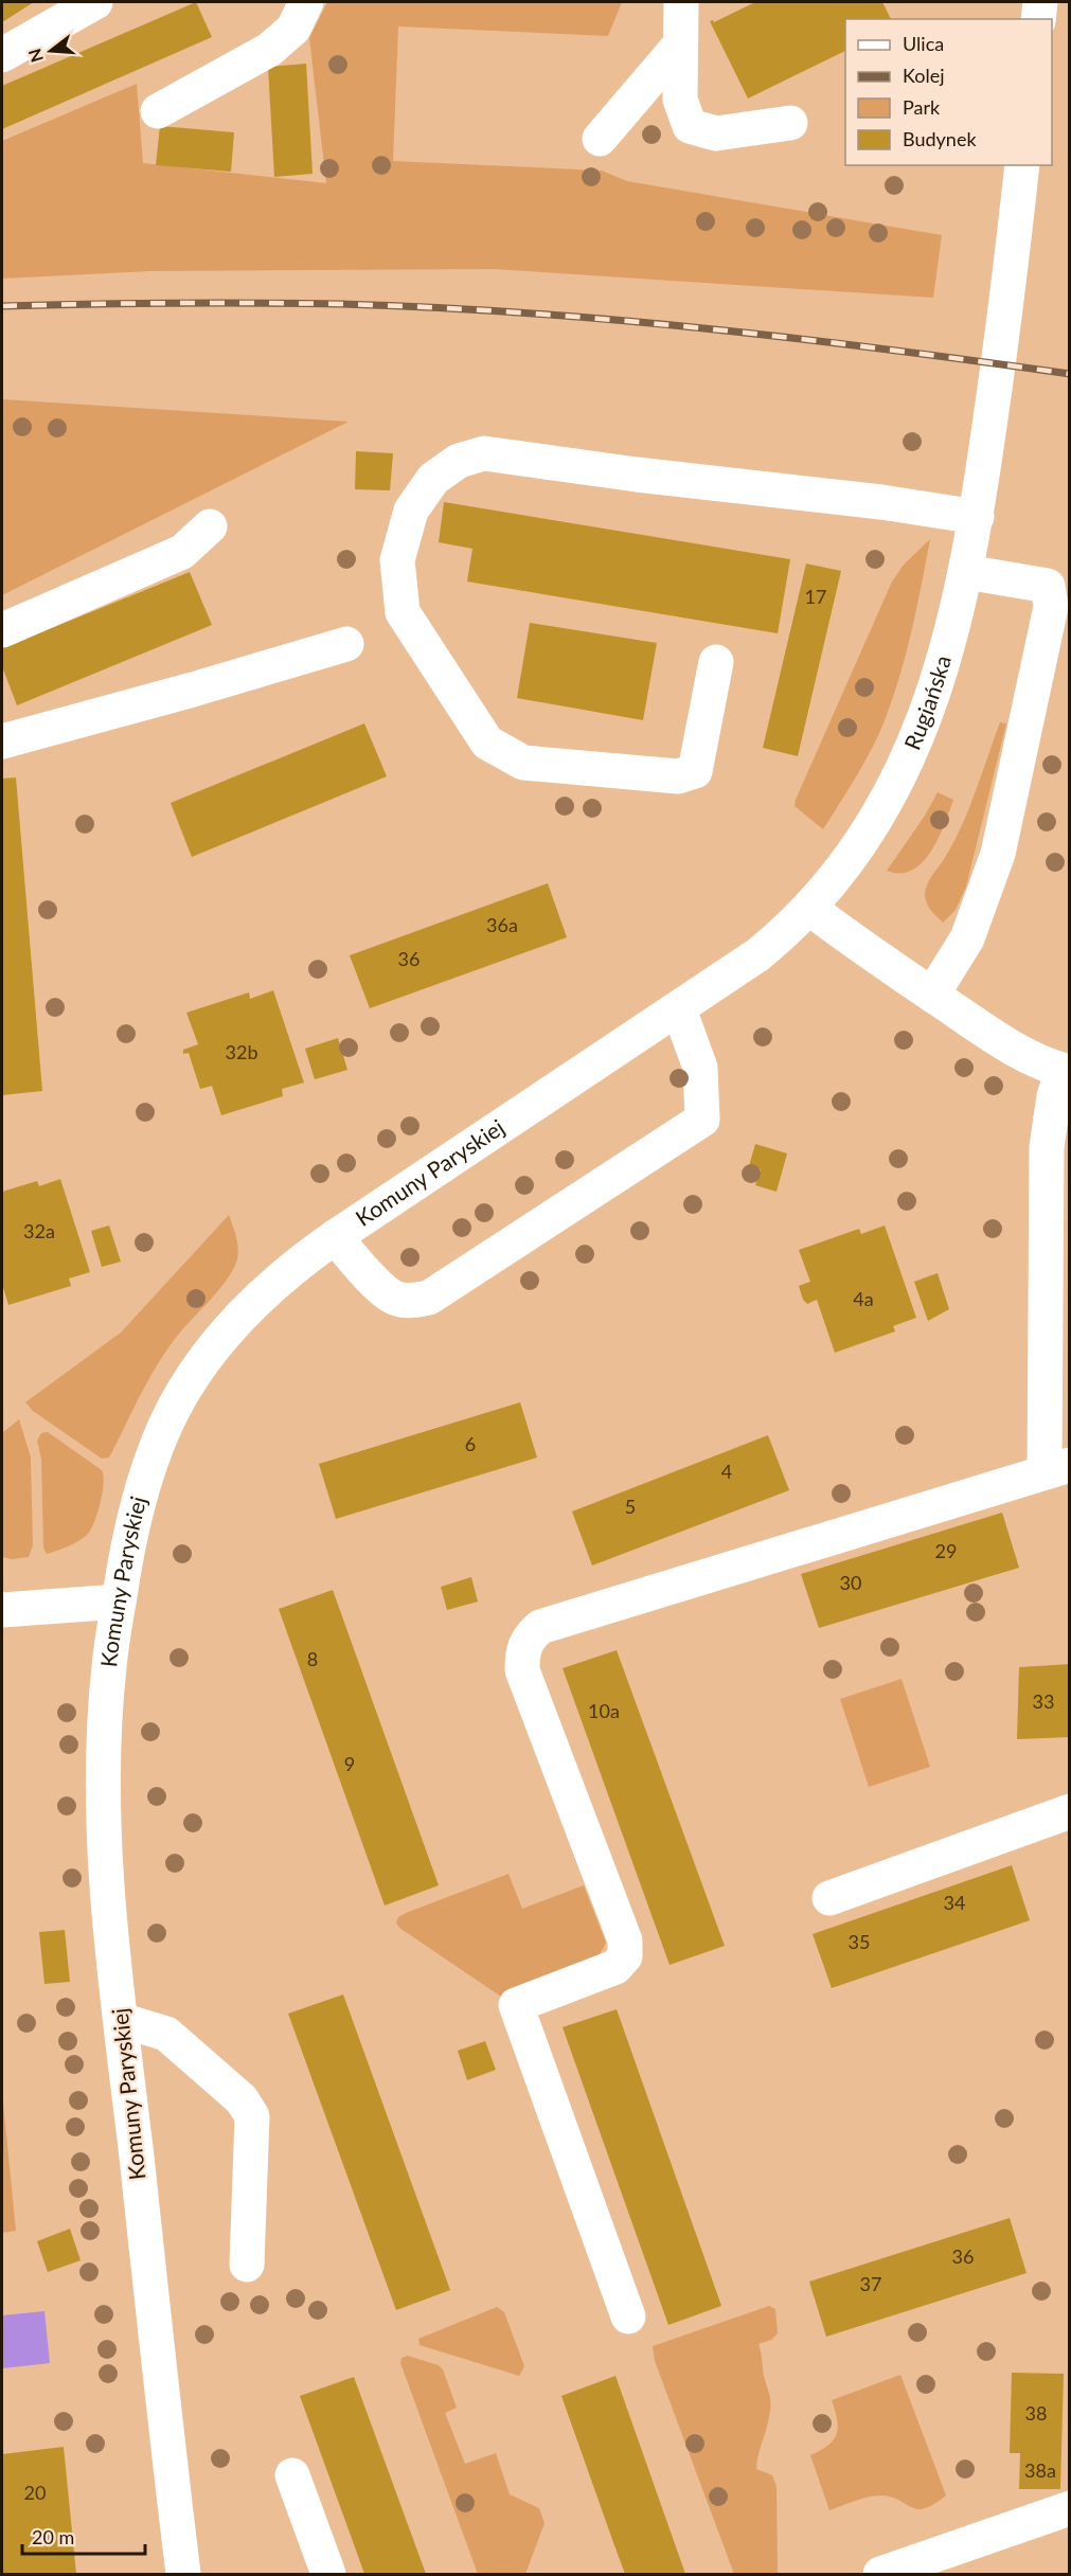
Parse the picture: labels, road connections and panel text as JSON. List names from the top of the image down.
{
  "streets": {
    "street": ["Rugiańska", "Komuny Paryskiej"]
  },
  "crossings": [
    ["Rugiańska", "Komuny Paryskiej"]
  ],
  "house_numbers": [
    "17",
    "36a",
    "36",
    "32b",
    "32a",
    "4a",
    "6",
    "4",
    "5",
    "29",
    "30",
    "8",
    "33",
    "10a",
    "9",
    "34",
    "35",
    "36",
    "37",
    "38",
    "38a",
    "20"
  ],
  "legend": [
    "Ulica",
    "Kolej",
    "Park",
    "Budynek"
  ],
  "scale_bar": "20 m",
  "north": "left"
}
